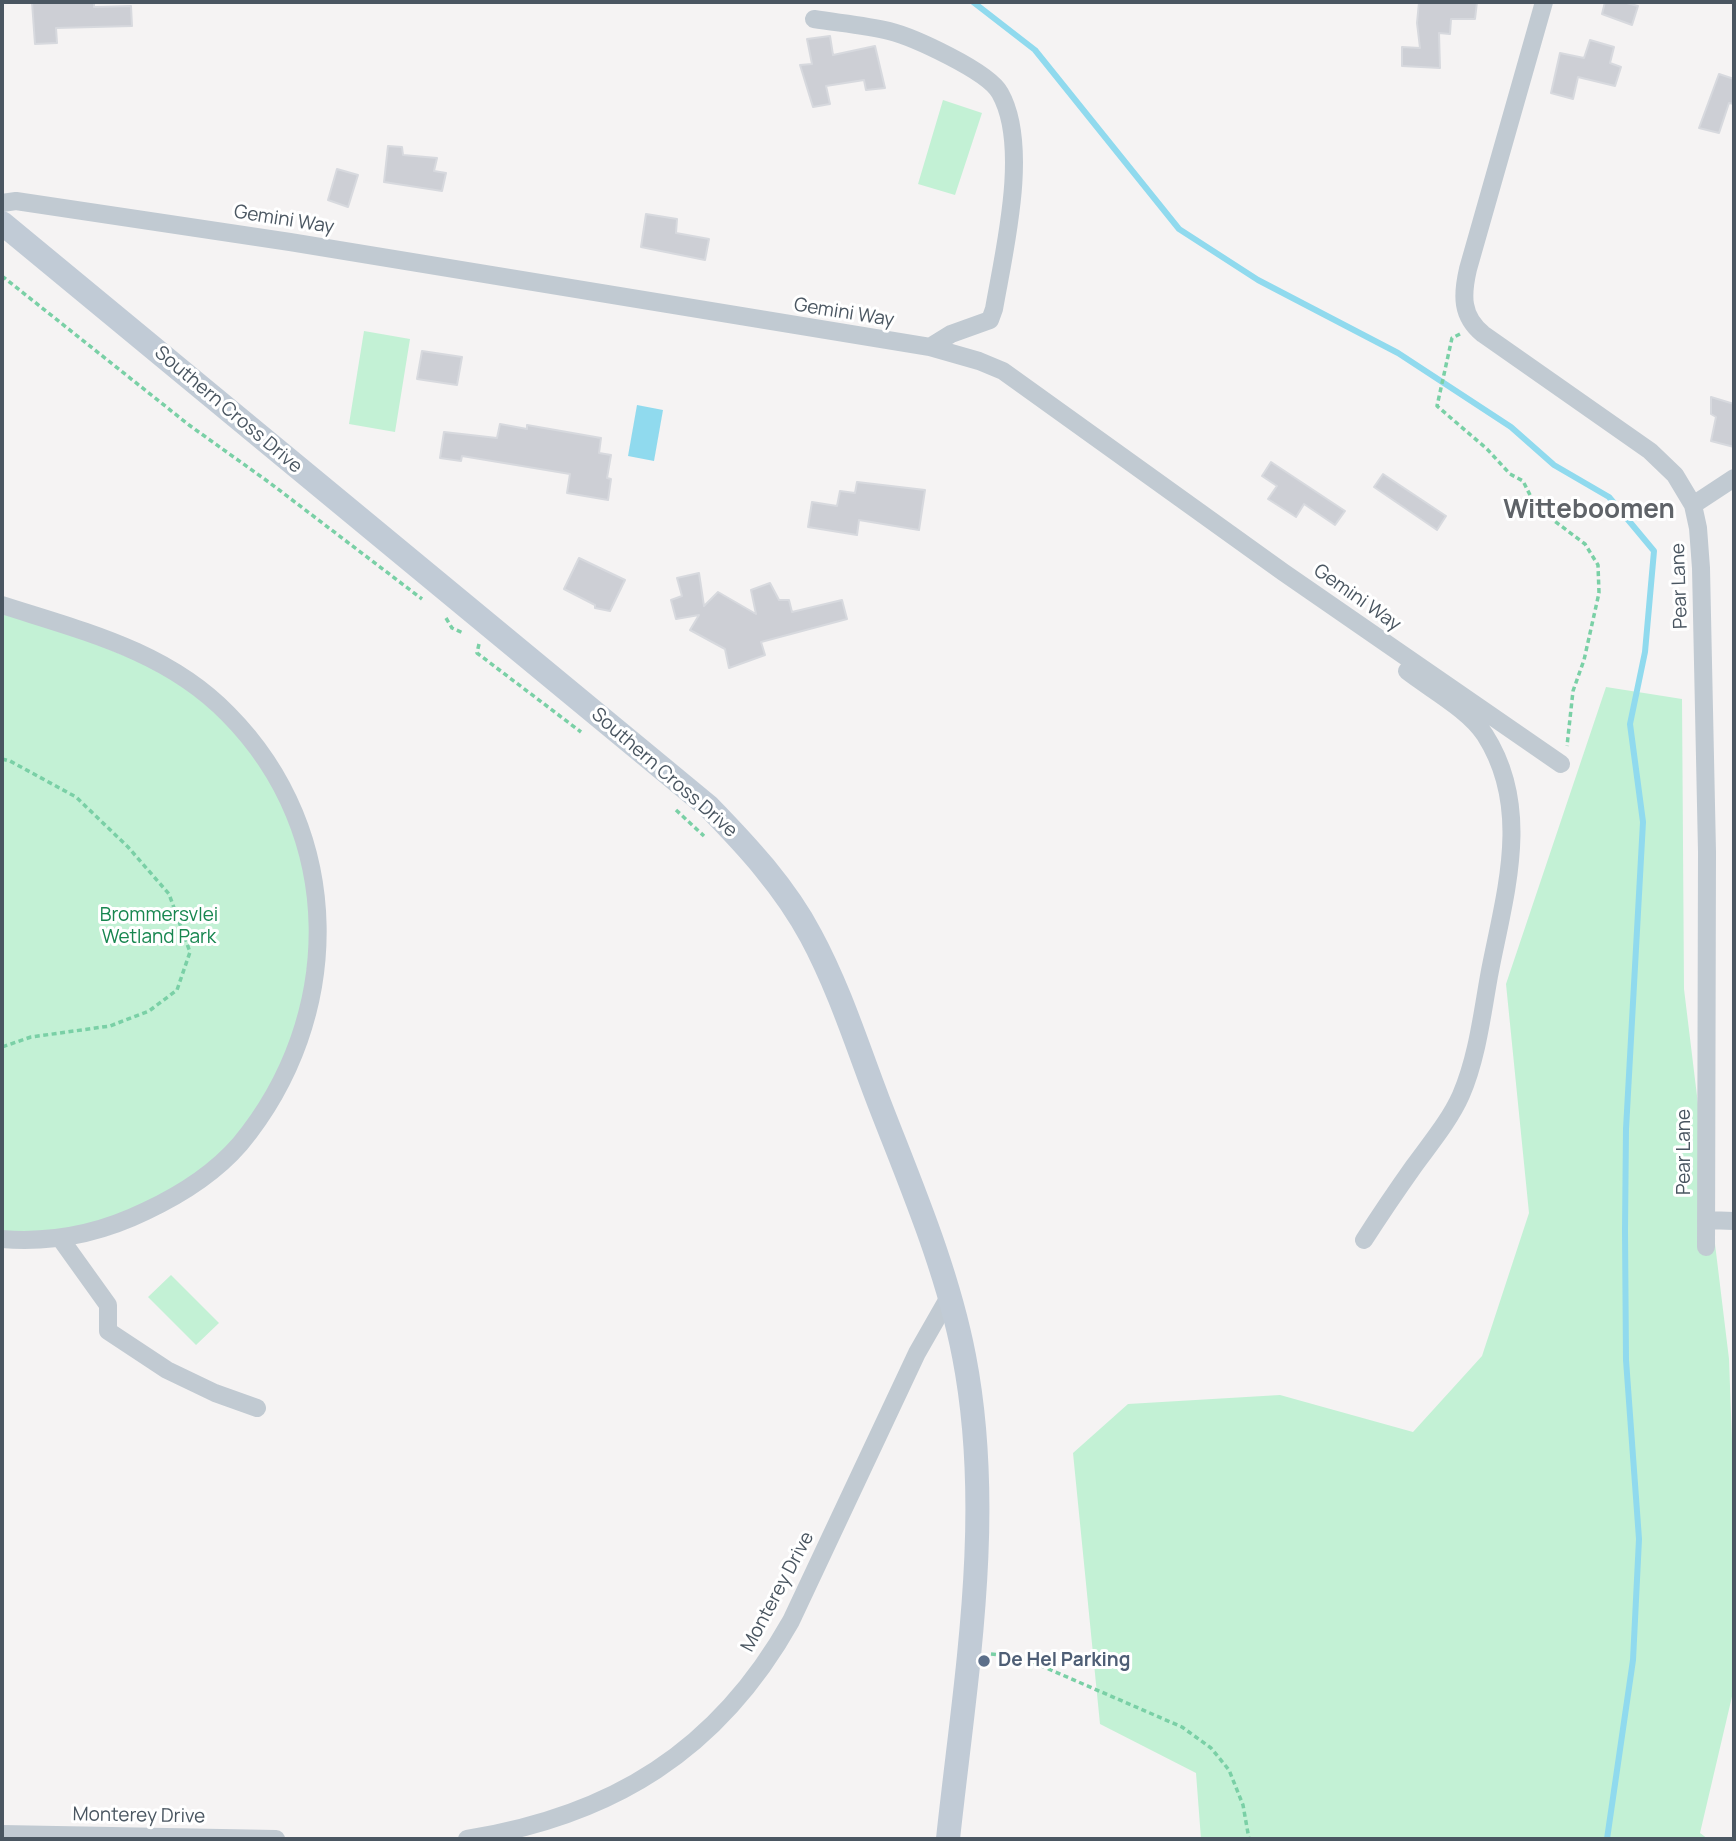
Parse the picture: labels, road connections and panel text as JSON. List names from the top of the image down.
{
  "streets": {
    "street": [
      "Gemini Way",
      "Southern Cross Drive",
      "Pear Lane",
      "Monterey Drive"
    ]
  },
  "crossings": [
    ["Southern Cross Drive", "Monterey Drive"]
  ],
  "districts": ["Witteboomen"],
  "parks": ["Brommersvlei Wetland Park"],
  "places": ["De Hel Parking"]
}
